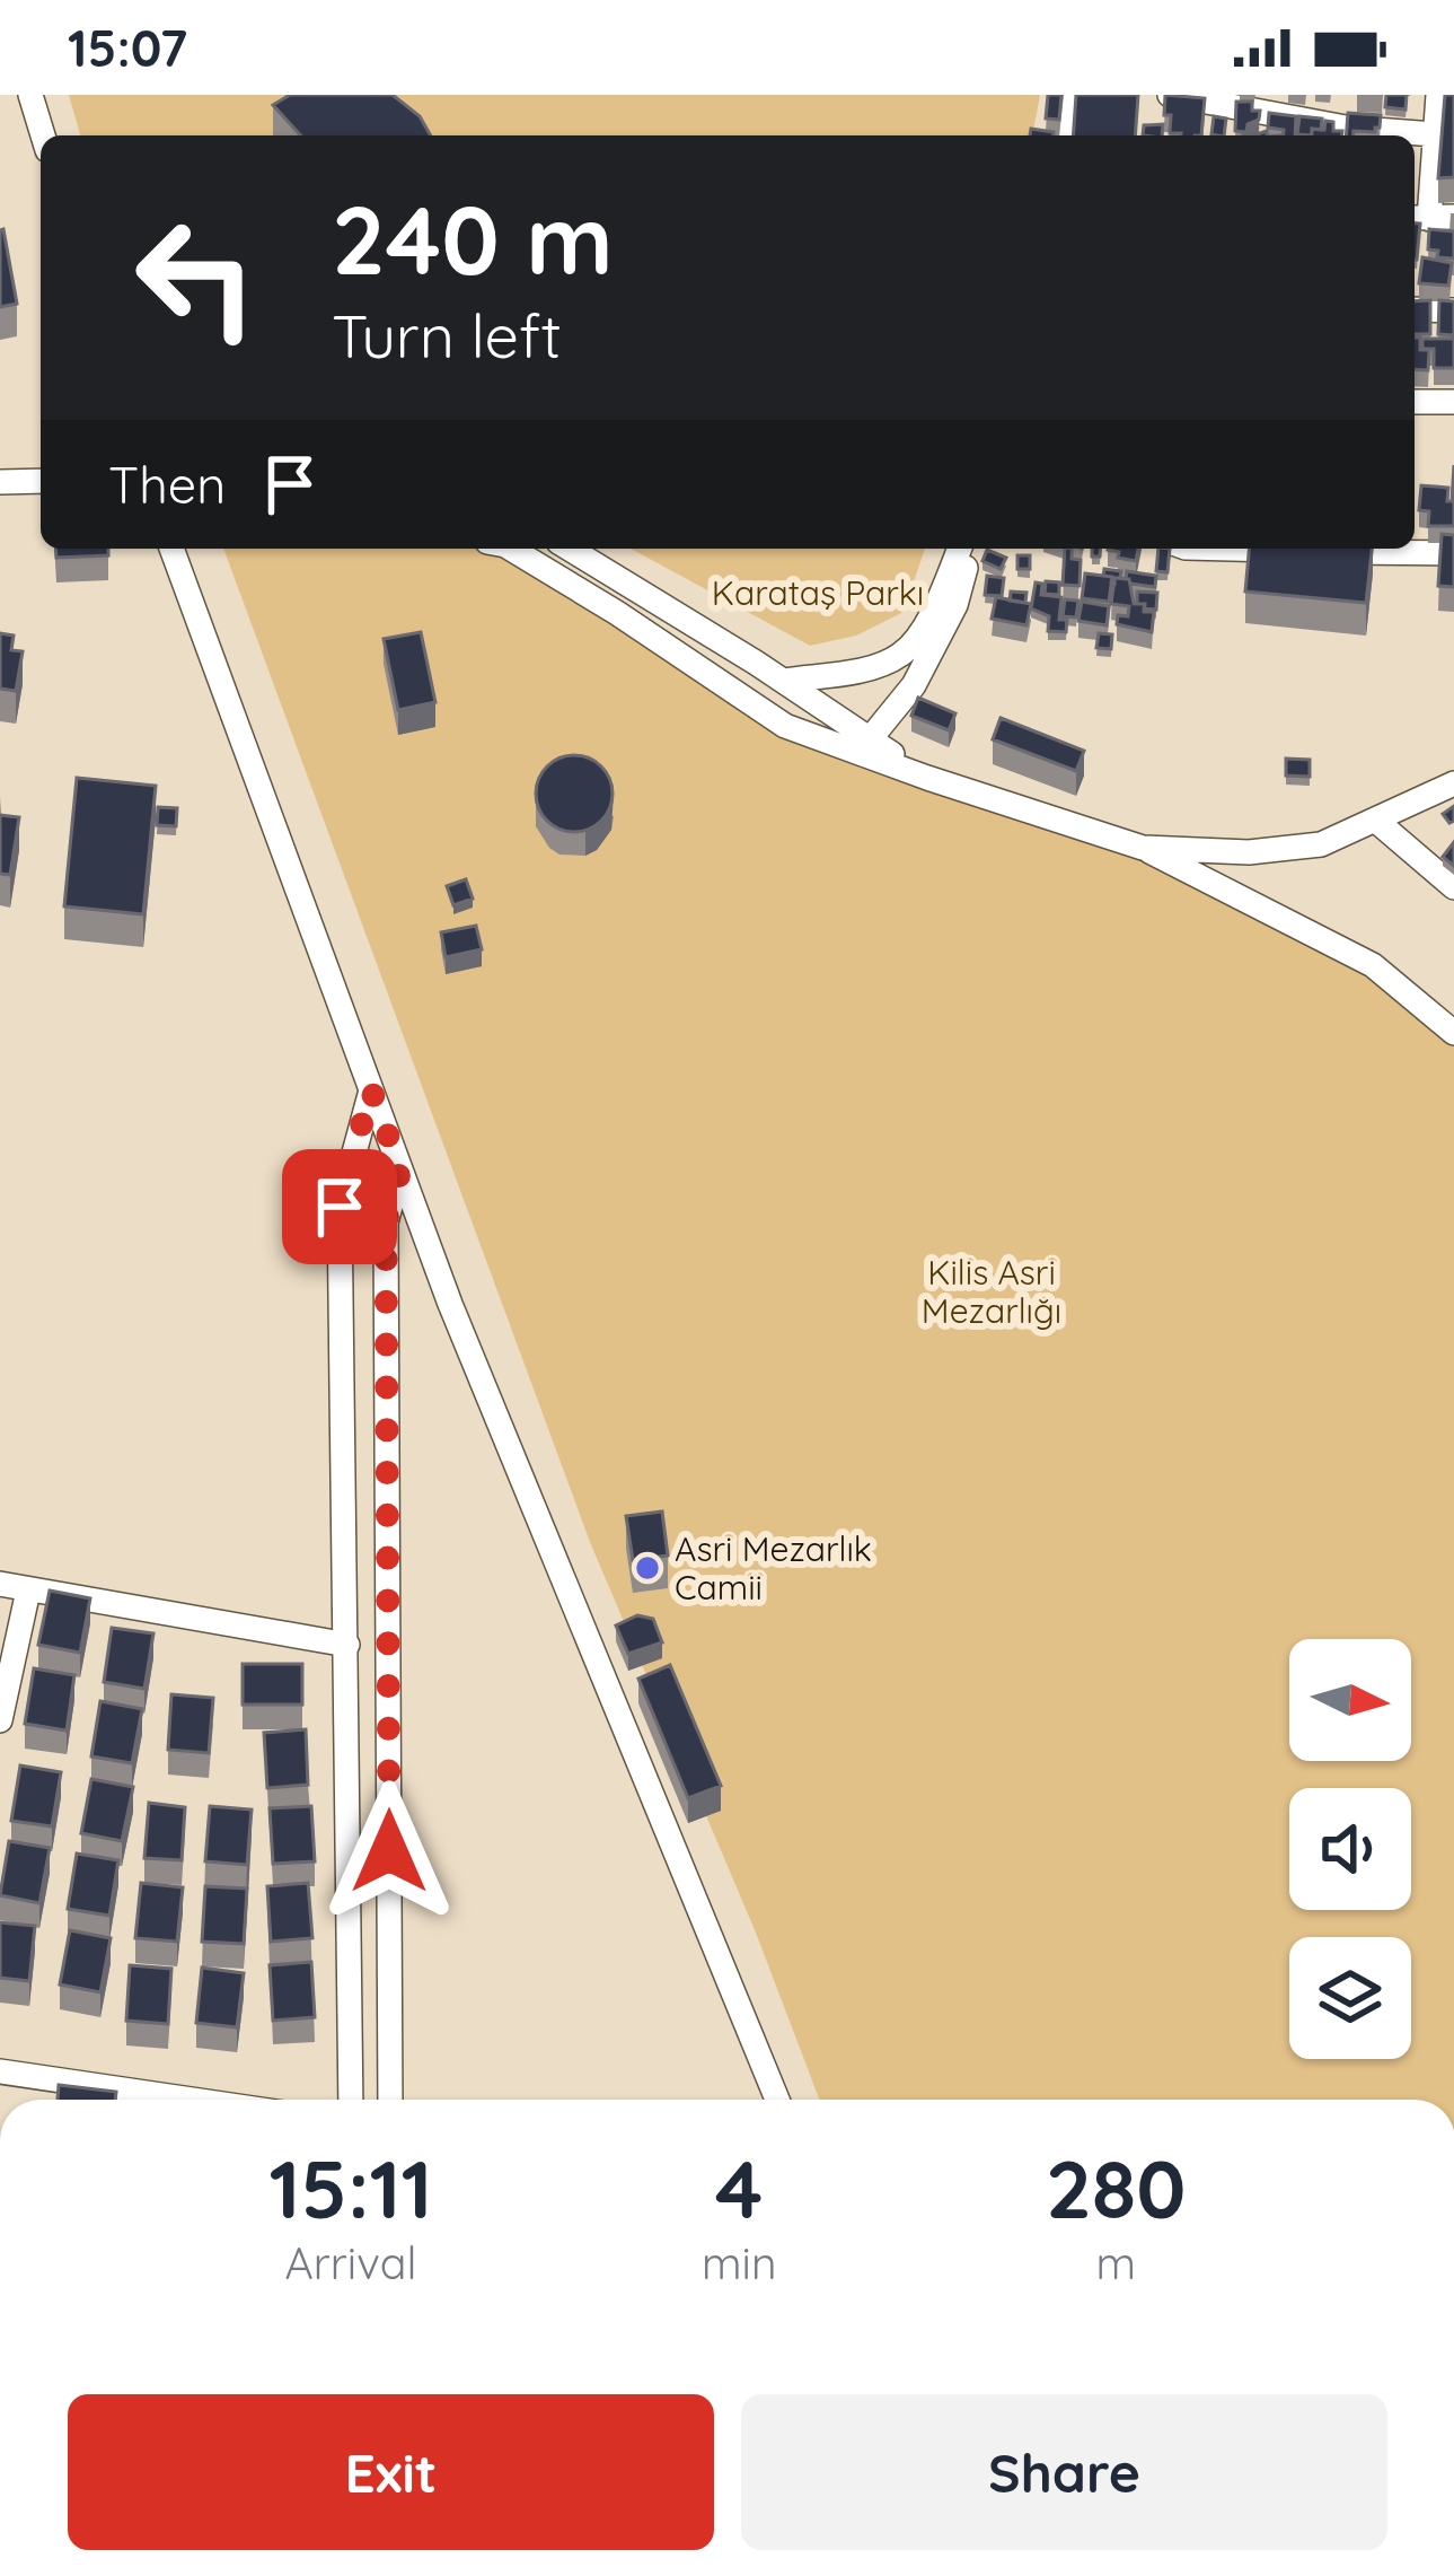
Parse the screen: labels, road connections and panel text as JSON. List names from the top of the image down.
{
  "parks": ["Karataş Parkı", "Kilis Asri Mezarlığı"],
  "places": ["Asri Mezarlık Camii"],
  "north": "right",
  "page": {
    "status": "15:07",
    "turn": ["240 m", "Turn left"],
    "then": "Then",
    "eta": [
      "15:11",
      "Arrival",
      "4",
      "min",
      "280",
      "m"
    ],
    "buttons": ["Exit", "Share"]
  }
}
